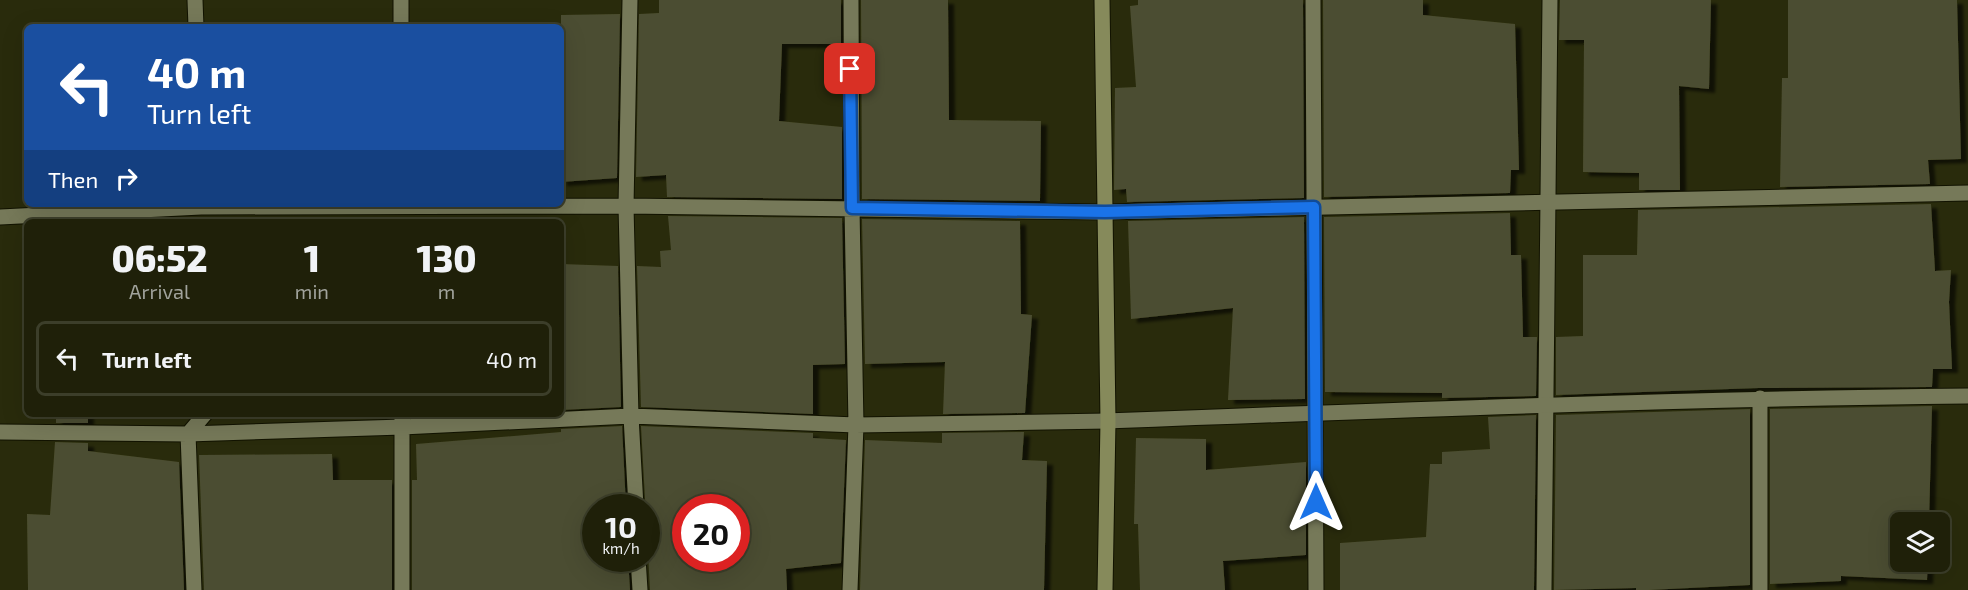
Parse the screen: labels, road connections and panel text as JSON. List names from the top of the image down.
{
  "page": {
    "turn": ["40 m", "Turn left"],
    "then": "Then",
    "eta": [
      "06:52",
      "Arrival",
      "1",
      "min",
      "130",
      "m"
    ],
    "list": [
      {
        "name": "Turn left",
        "value": "40 m"
      }
    ],
    "speed": "10 km/h",
    "limit": "20"
  }
}
